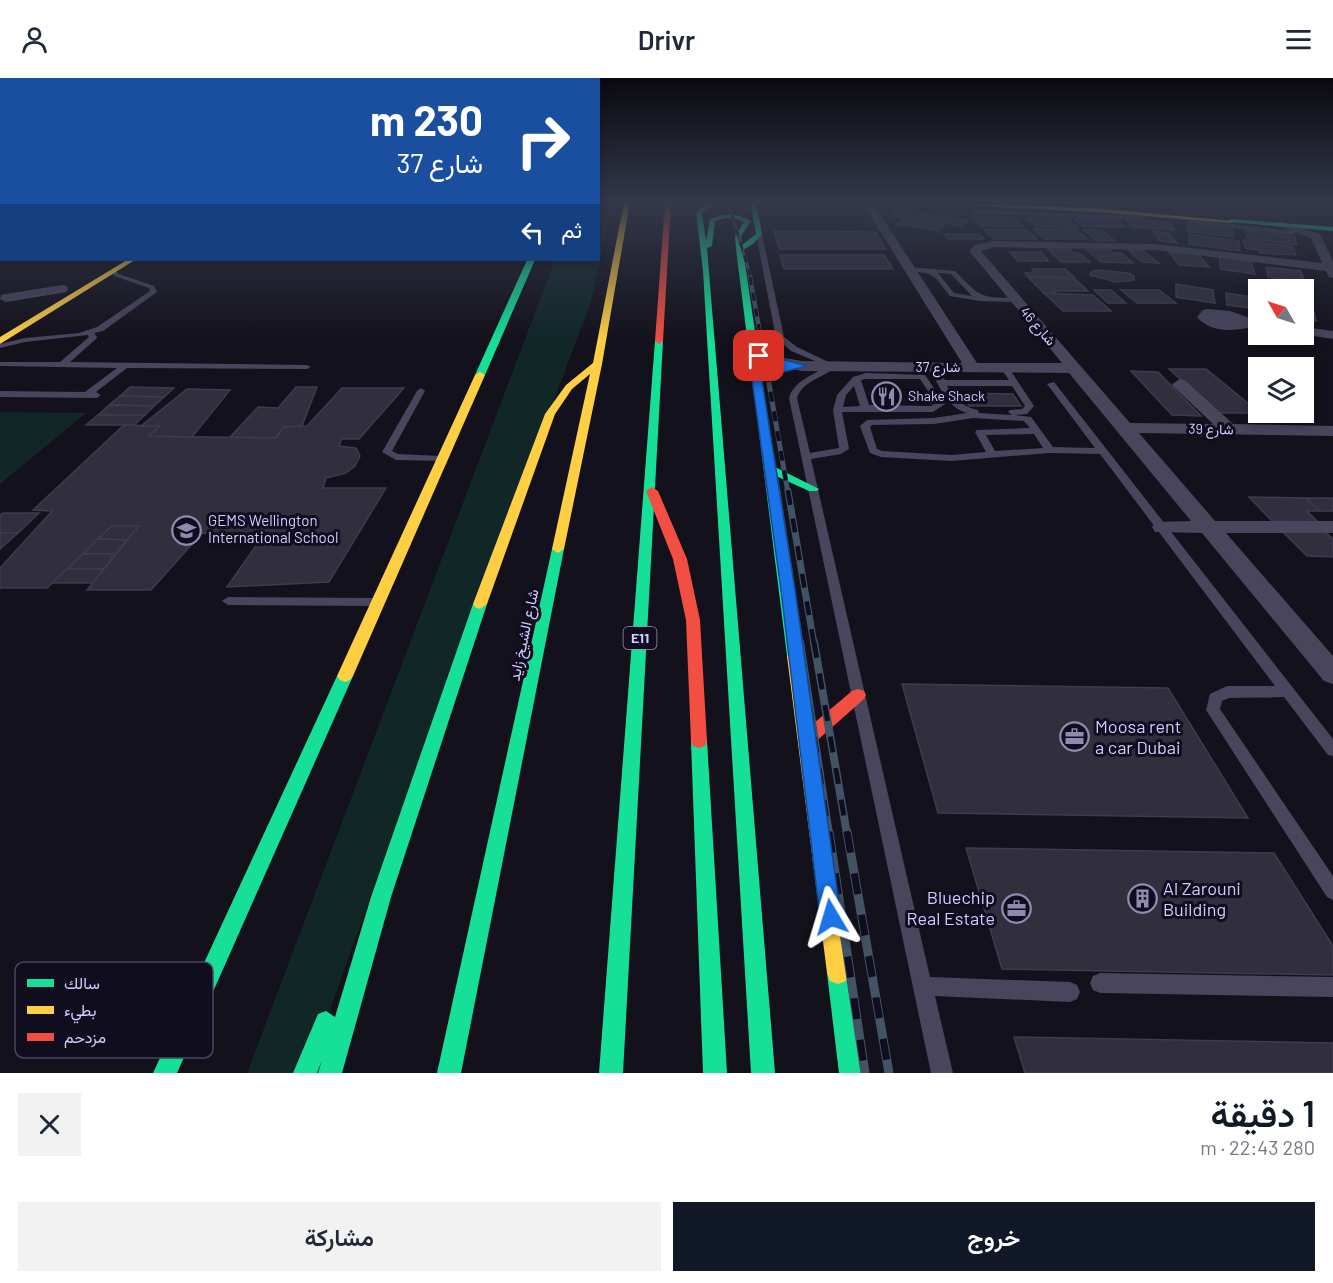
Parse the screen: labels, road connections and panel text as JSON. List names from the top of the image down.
{
  "streets": {
    "main road": ["شارع الشيخ زايد", "E11"],
    "street": ["شارع 46", "شارع 37", "شارع 39"]
  },
  "crossings": [
    ["شارع 46", "شارع 37"],
    ["شارع 46", "شارع 39"]
  ],
  "places": {
    "restaurant": ["Shake Shack"],
    "school or university": ["GEMS Wellington International School"],
    "office": ["Moosa rent a car Dubai", "Bluechip Real Estate"],
    "building": ["Al Zarouni Building"]
  },
  "legend": ["سالك", "بطيء", "مزدحم"],
  "north": "top left",
  "page": {
    "header": "Drivr",
    "turn": ["230 m", "شارع 37"],
    "then": "ثم",
    "heading": ["1 دقيقة", "280 m · 22:43"],
    "buttons": ["خروج", "مشاركة"]
  }
}
